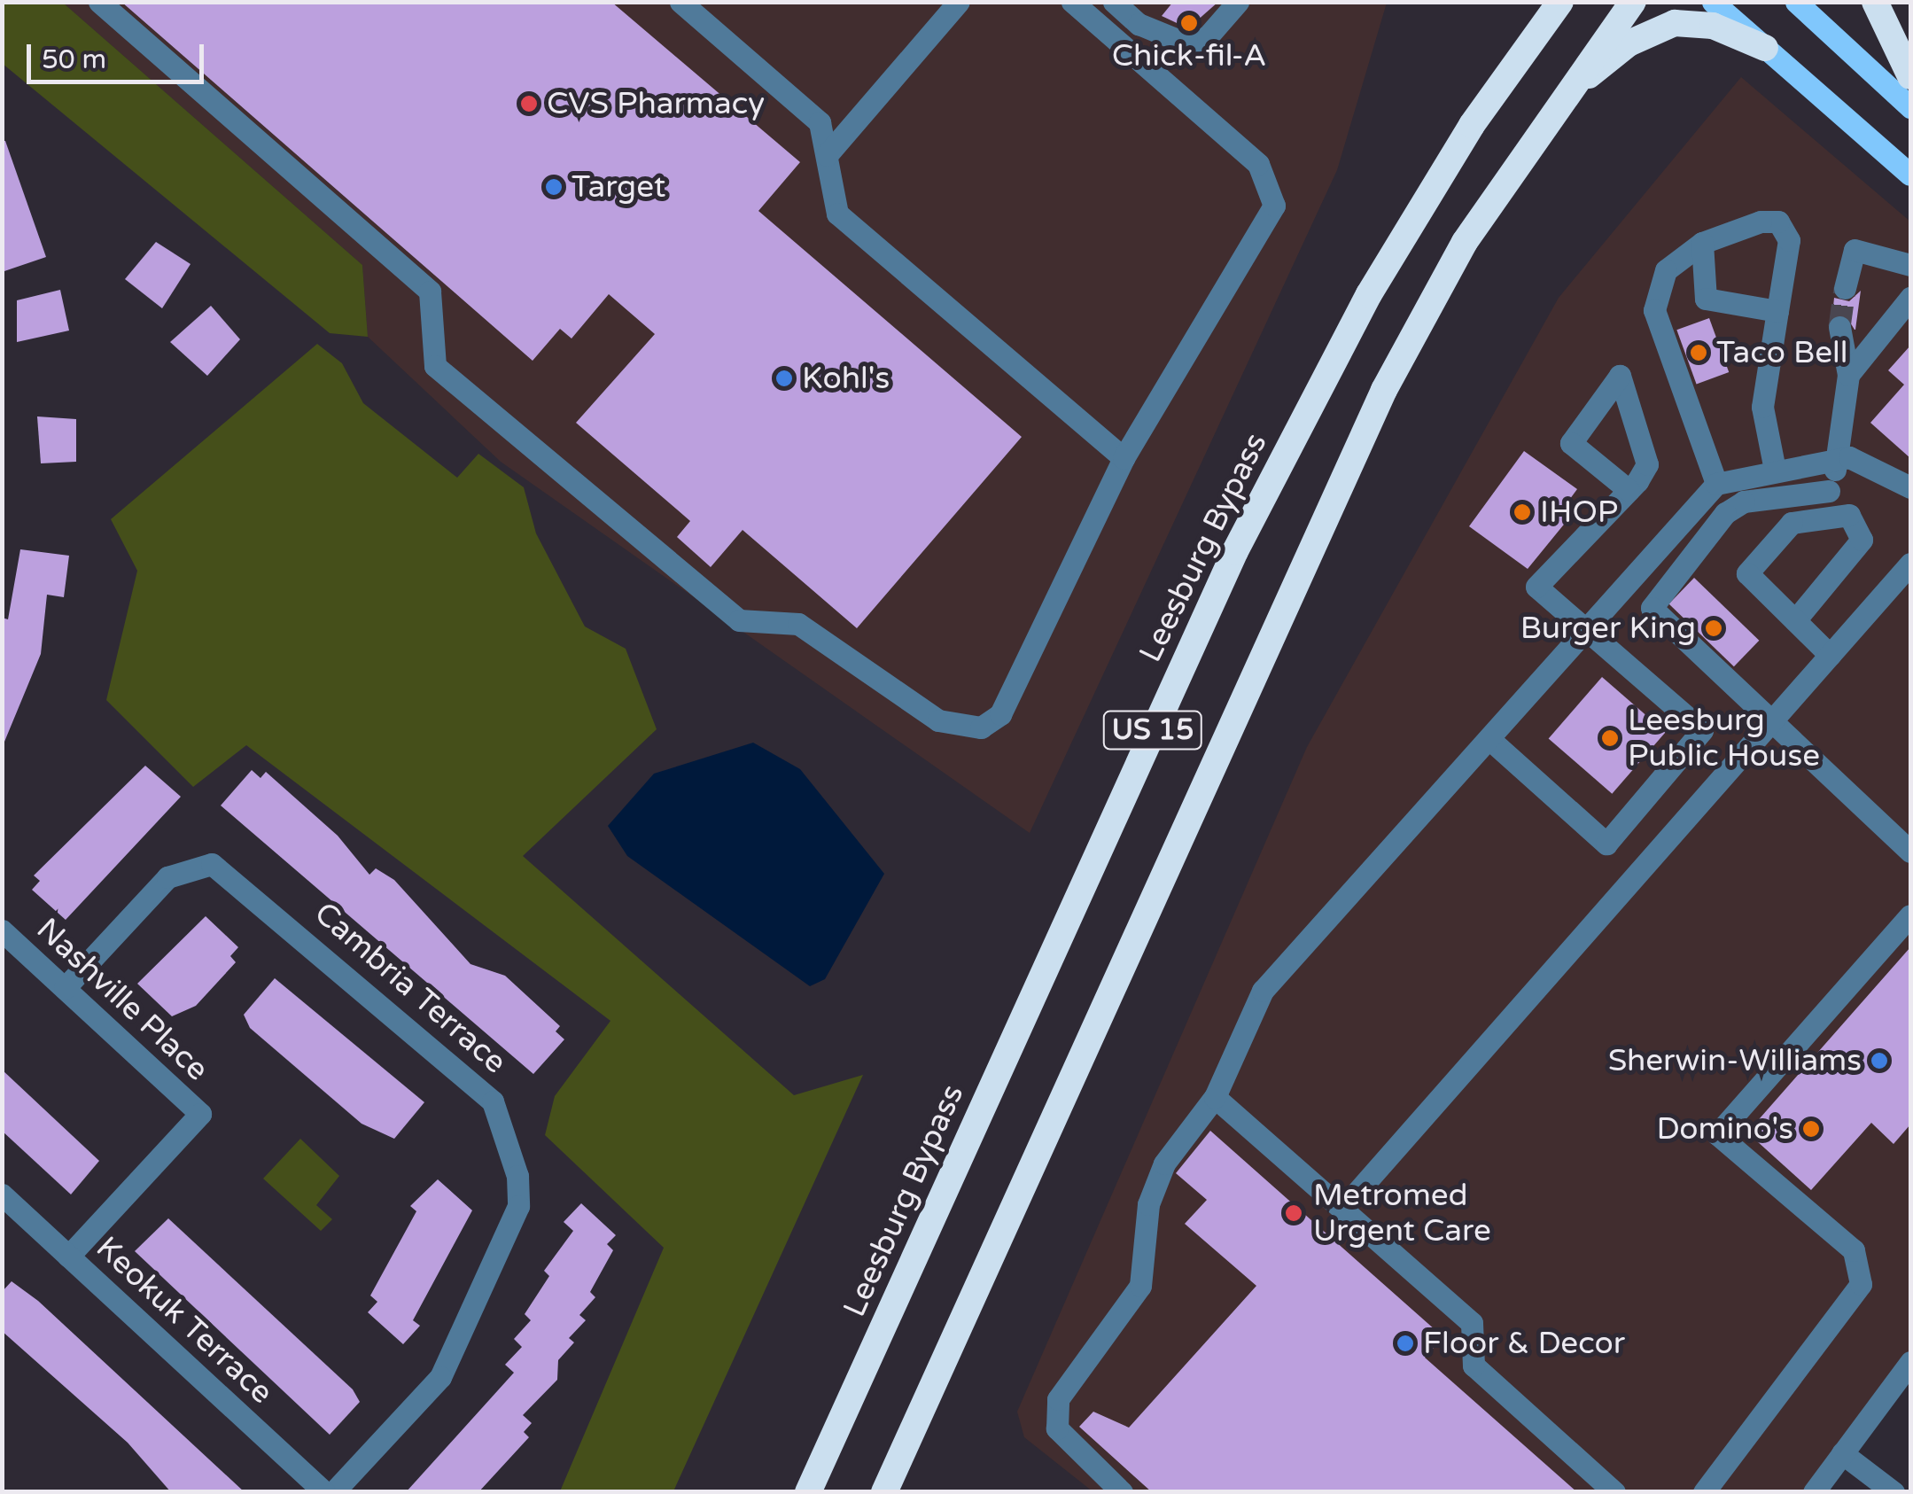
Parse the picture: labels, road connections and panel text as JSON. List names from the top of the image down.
{
  "streets": {
    "highway": ["Leesburg Bypass", "US 15"],
    "street": ["Cambria Terrace", "Nashville Place", "Keokuk Terrace"]
  },
  "crossings": [
    ["Cambria Terrace", "Nashville Place"],
    ["Nashville Place", "Keokuk Terrace"]
  ],
  "places": [
    "Chick-fil-A",
    "CVS Pharmacy",
    "Target",
    "Taco Bell",
    "Kohl's",
    "IHOP",
    "Burger King",
    "Leesburg Public House",
    "Sherwin-Williams",
    "Domino's",
    "Metromed Urgent Care",
    "Floor & Decor"
  ],
  "scale_bar": "50 m"
}
